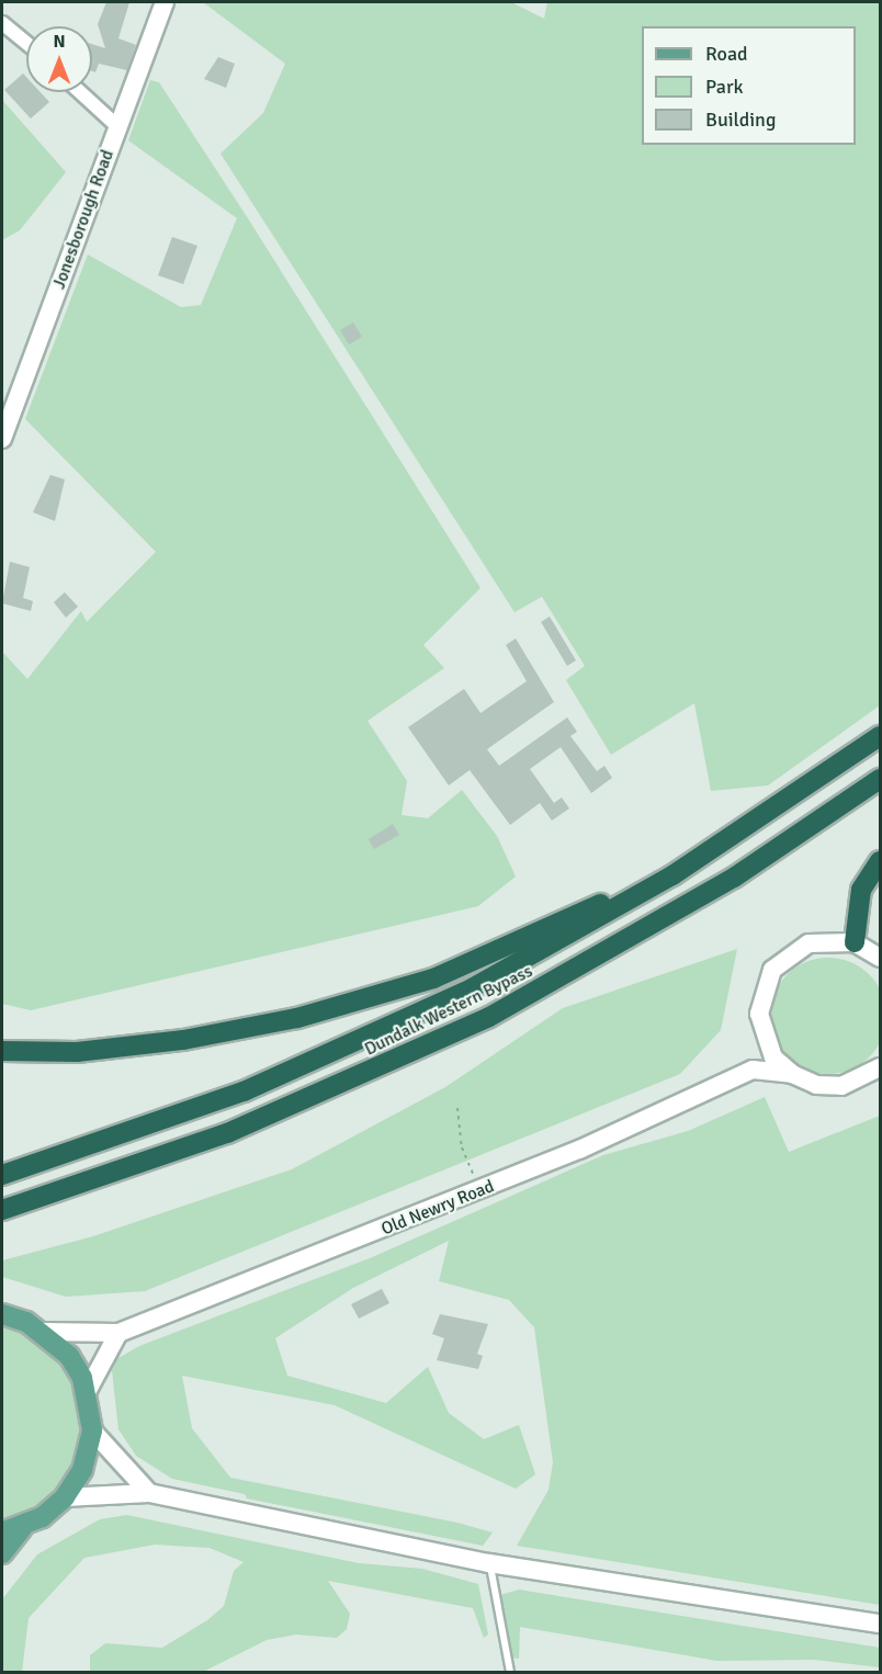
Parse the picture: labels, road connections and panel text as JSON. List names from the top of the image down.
{
  "streets": {
    "highway": ["Dundalk Western Bypass"],
    "main road": ["Jonesborough Road", "Old Newry Road"]
  },
  "legend": ["Road", "Park", "Building"],
  "north": "top"
}
